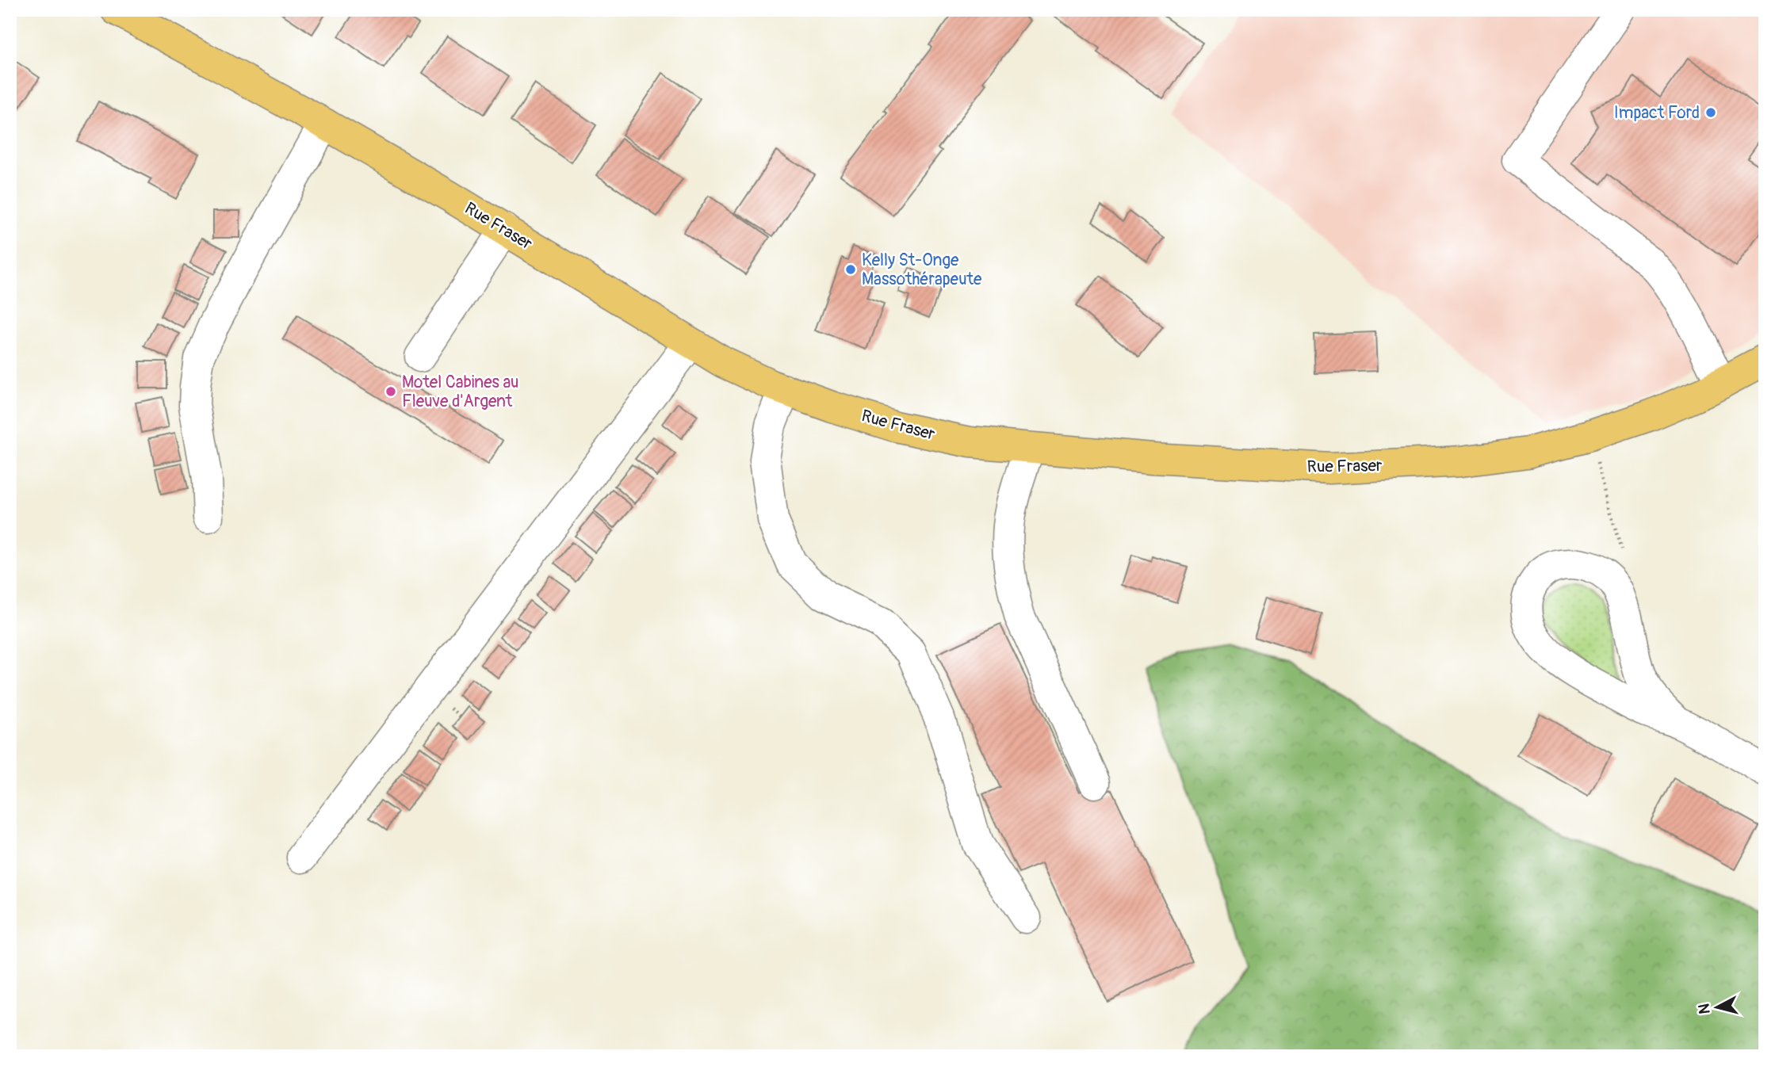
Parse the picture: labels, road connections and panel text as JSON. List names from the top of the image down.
{
  "streets": {
    "main road": ["Rue Fraser"]
  },
  "places": ["Impact Ford", "Kelly St-Onge Massothérapeute", "Motel Cabines au Fleuve d'Argent"],
  "north": "left"
}
